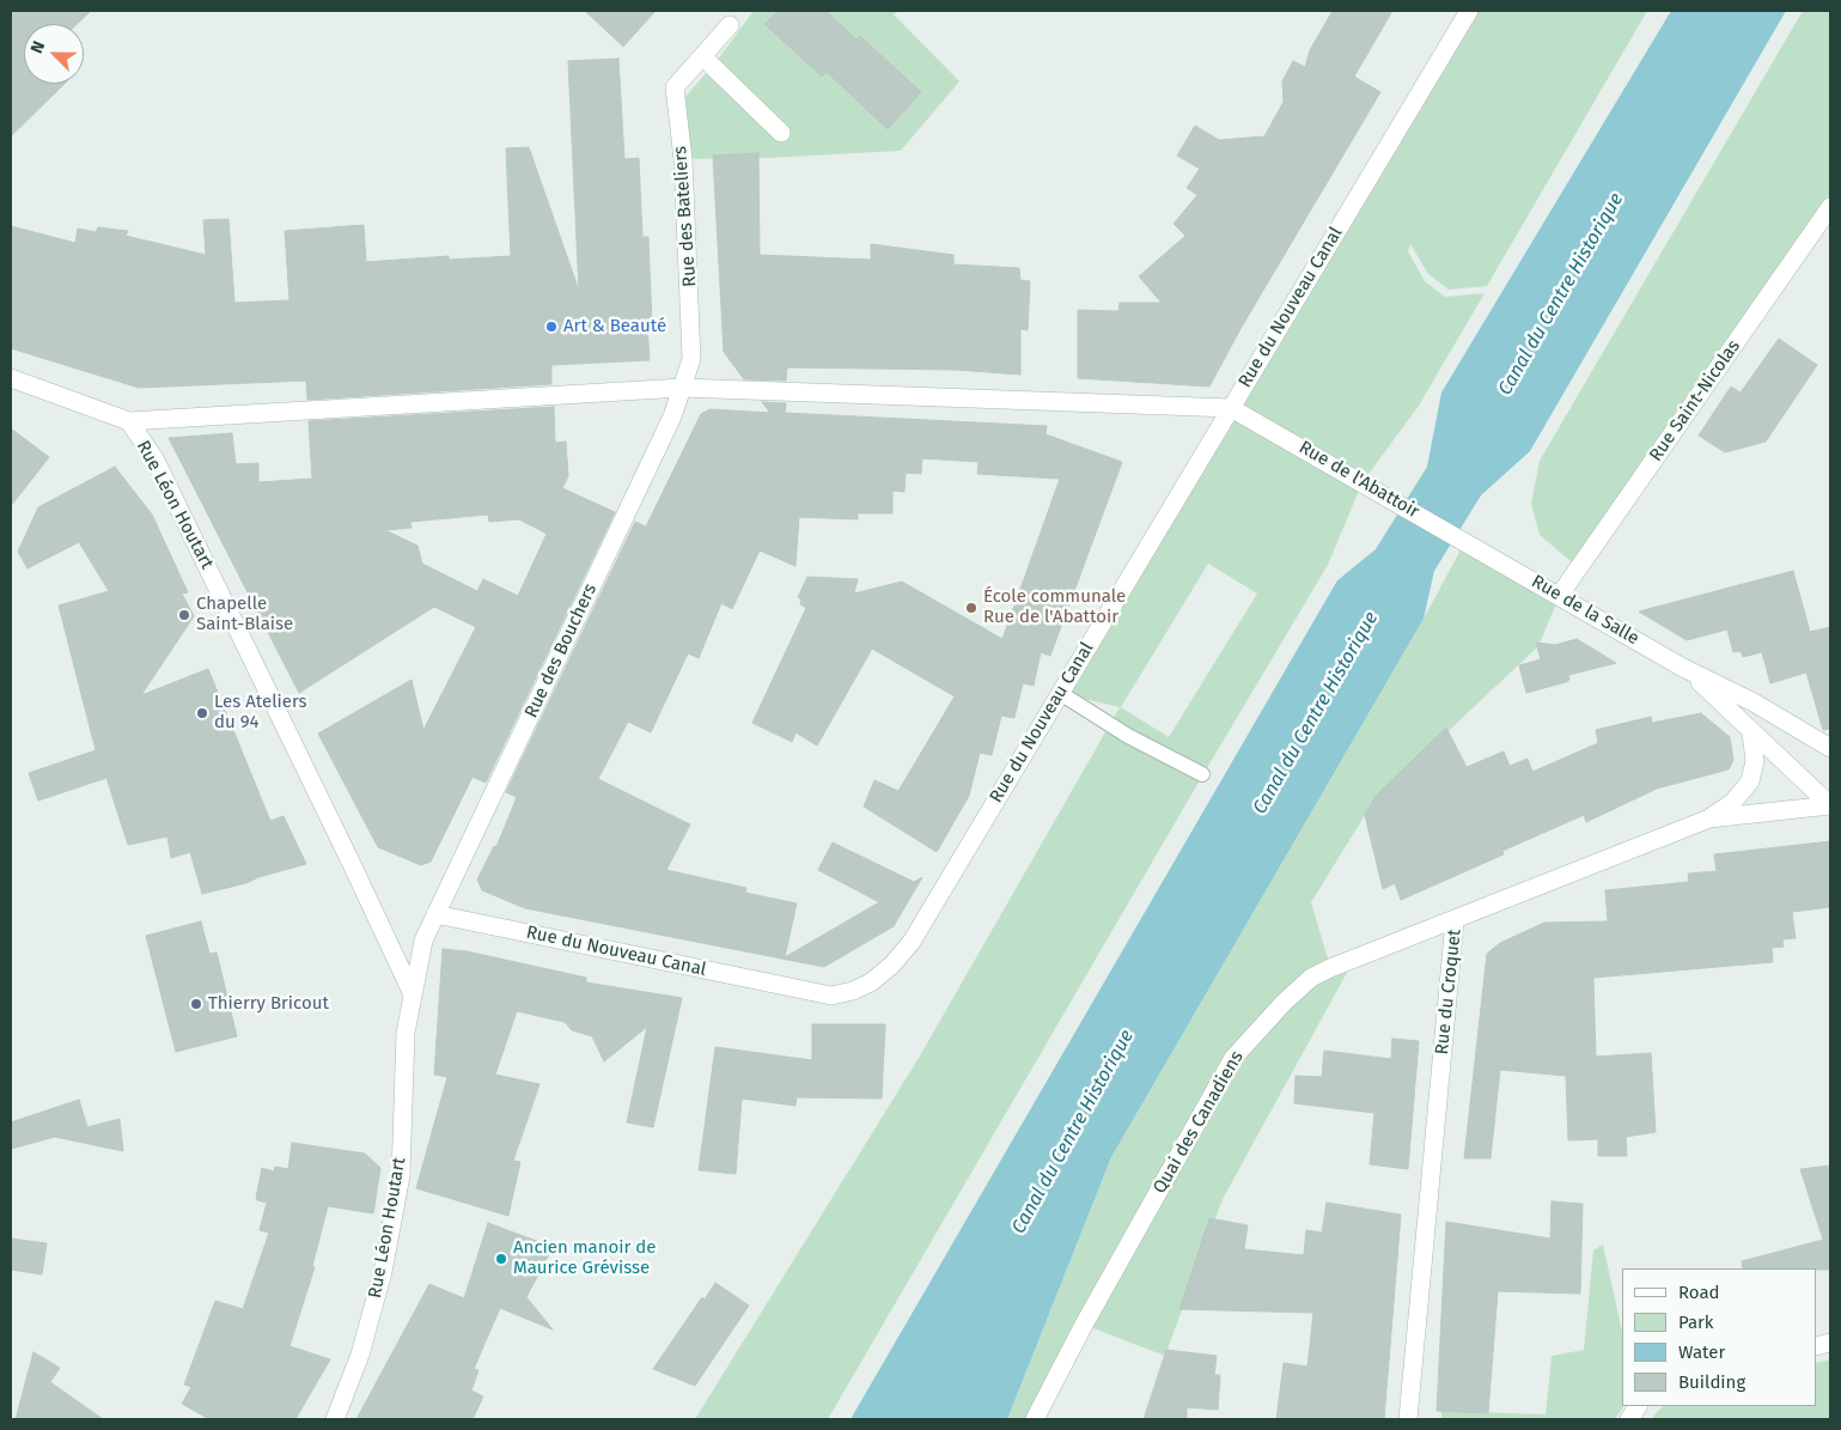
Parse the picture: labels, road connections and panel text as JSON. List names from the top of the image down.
{
  "streets": {
    "street": [
      "Rue des Bateliers",
      "Rue du Nouveau Canal",
      "Rue Saint-Nicolas",
      "Rue de l'Abattoir",
      "Rue Léon Houtart",
      "Rue de la Salle",
      "Rue des Bouchers",
      "Rue du Croquet",
      "Quai des Canadiens"
    ]
  },
  "crossings": [
    ["Rue des Bateliers", "Rue des Bouchers"],
    ["Rue du Nouveau Canal", "Rue de l'Abattoir"],
    ["Rue du Nouveau Canal", "Rue Léon Houtart"],
    ["Rue du Nouveau Canal", "Rue des Bouchers"],
    ["Rue Saint-Nicolas", "Rue de la Salle"],
    ["Rue de l'Abattoir", "Rue de la Salle"],
    ["Rue Léon Houtart", "Rue des Bouchers"],
    ["Rue de la Salle", "Rue du Croquet"],
    ["Rue du Croquet", "Quai des Canadiens"]
  ],
  "water": ["Canal du Centre Historique"],
  "places": [
    "Art & Beauté",
    "École communale Rue de l'Abattoir",
    "Chapelle Saint-Blaise",
    "Les Ateliers du 94",
    "Thierry Bricout",
    "Ancien manoir de Maurice Grévisse"
  ],
  "legend": [
    "Road",
    "Park",
    "Water",
    "Building"
  ],
  "north": "top left"
}
